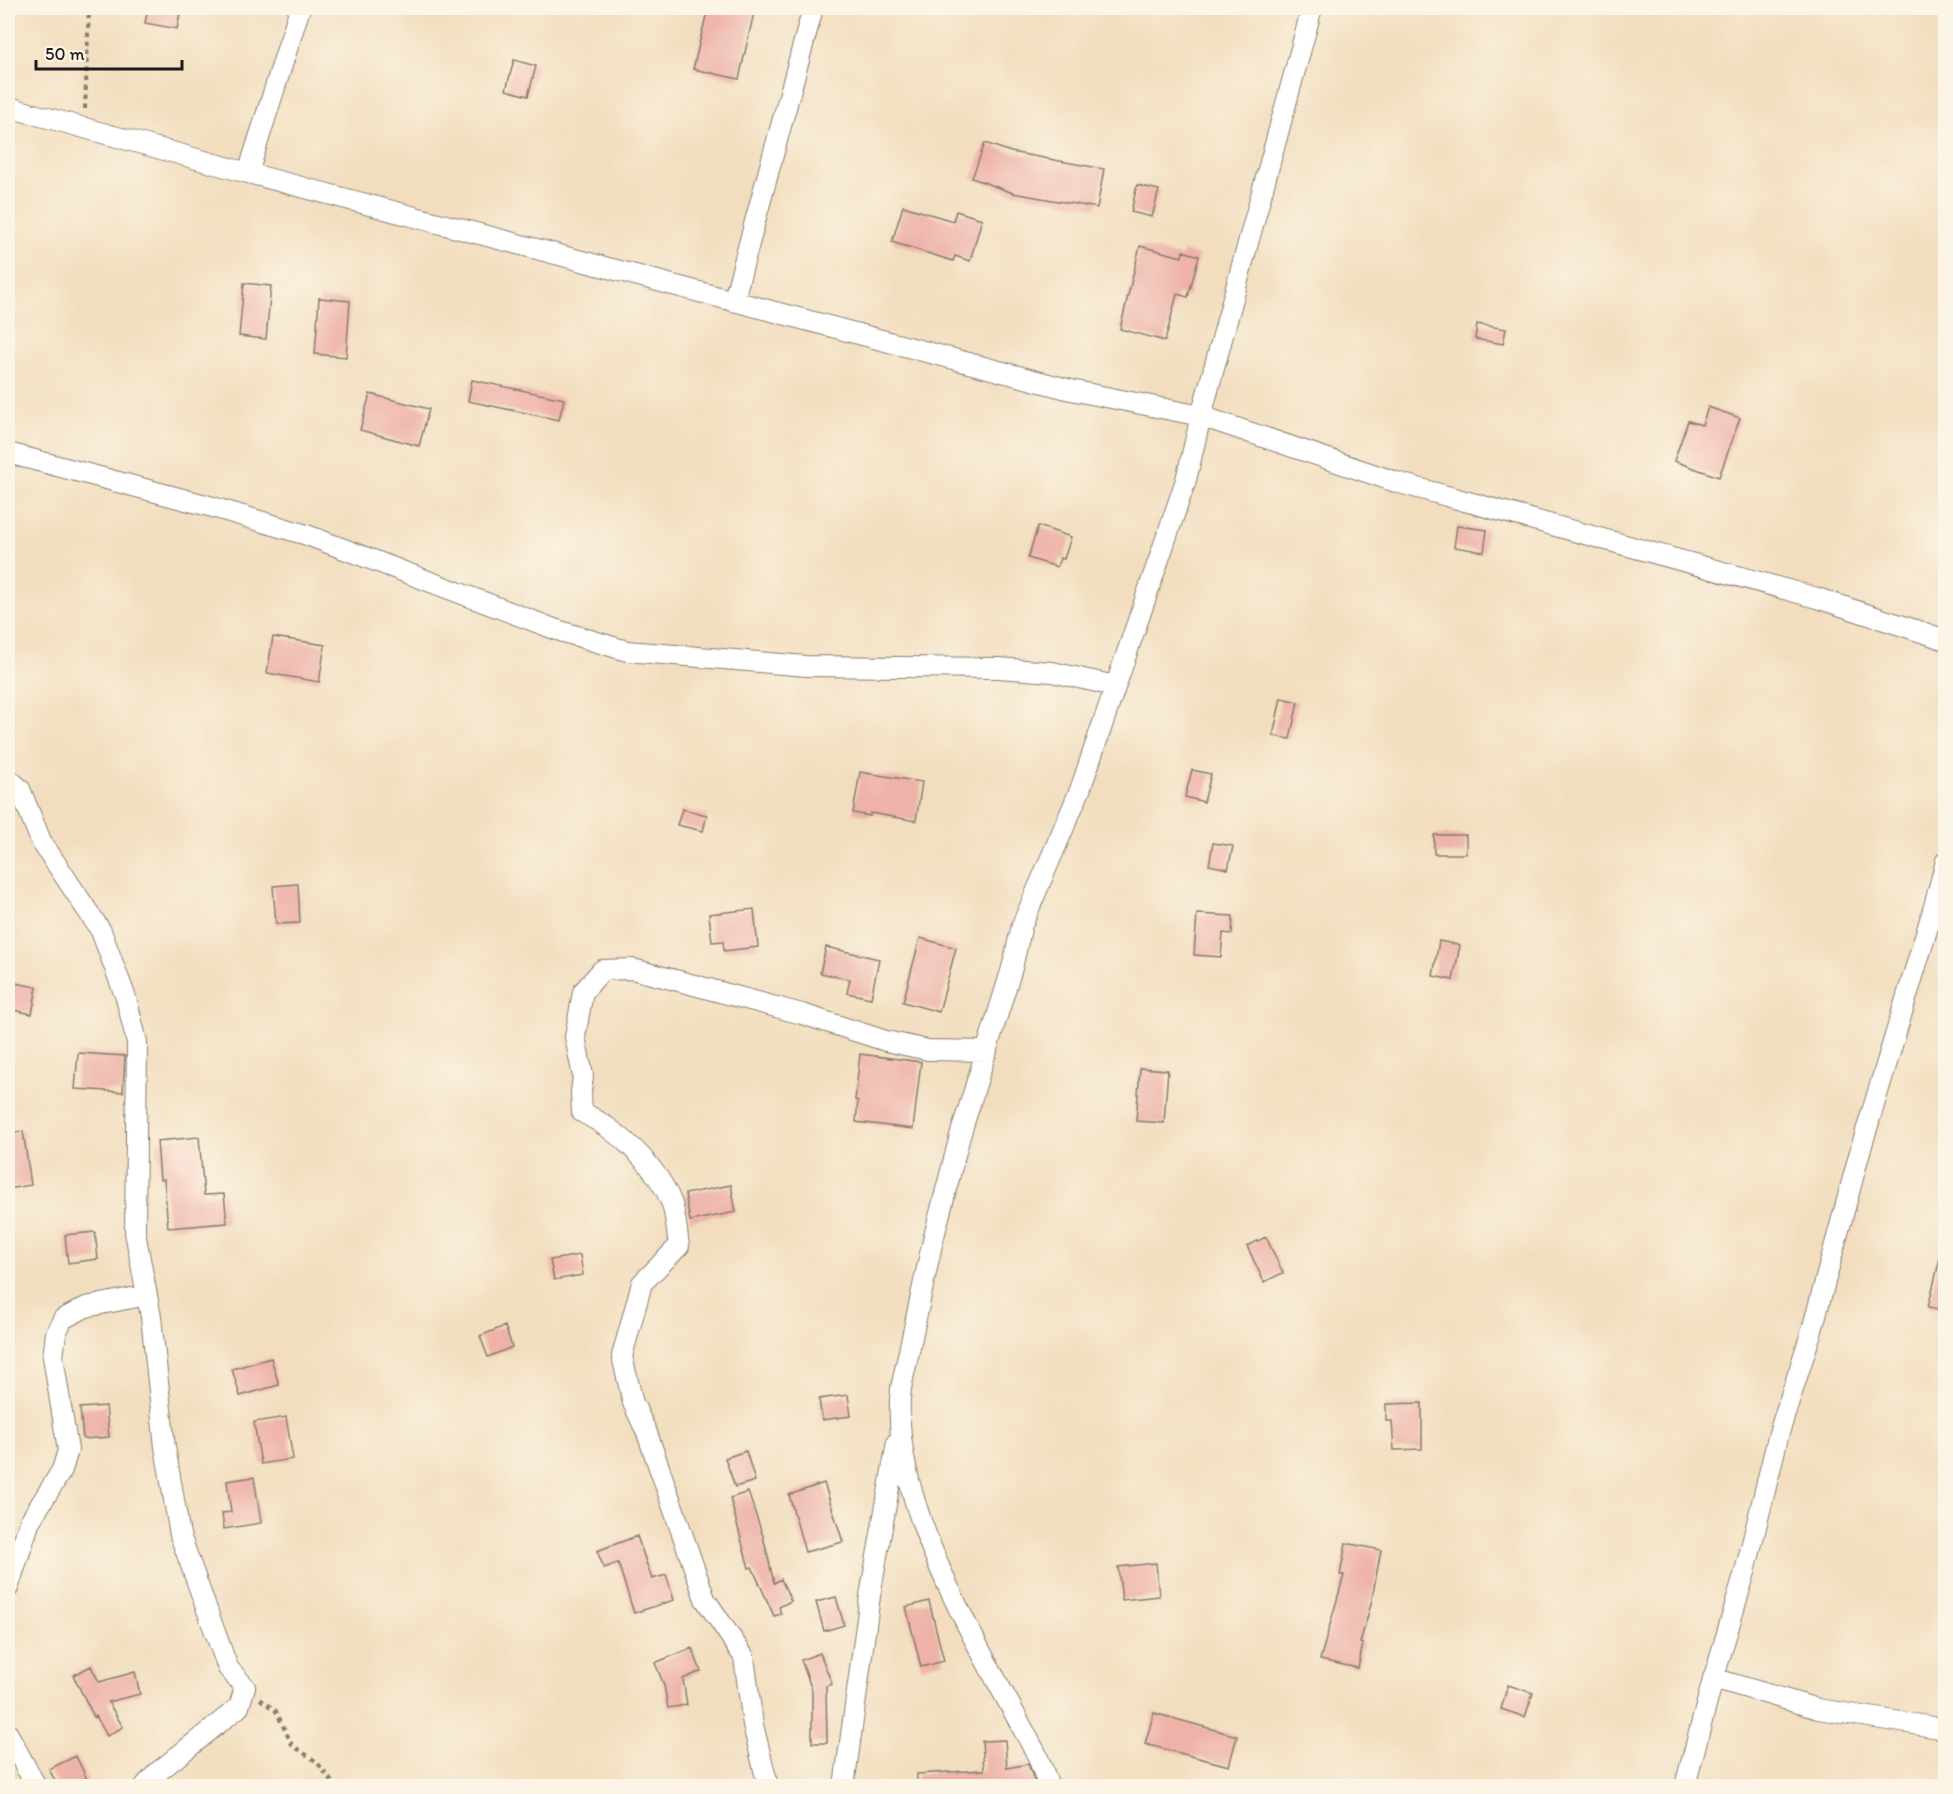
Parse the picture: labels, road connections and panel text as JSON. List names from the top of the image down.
{
  "scale_bar": "50 m"
}
